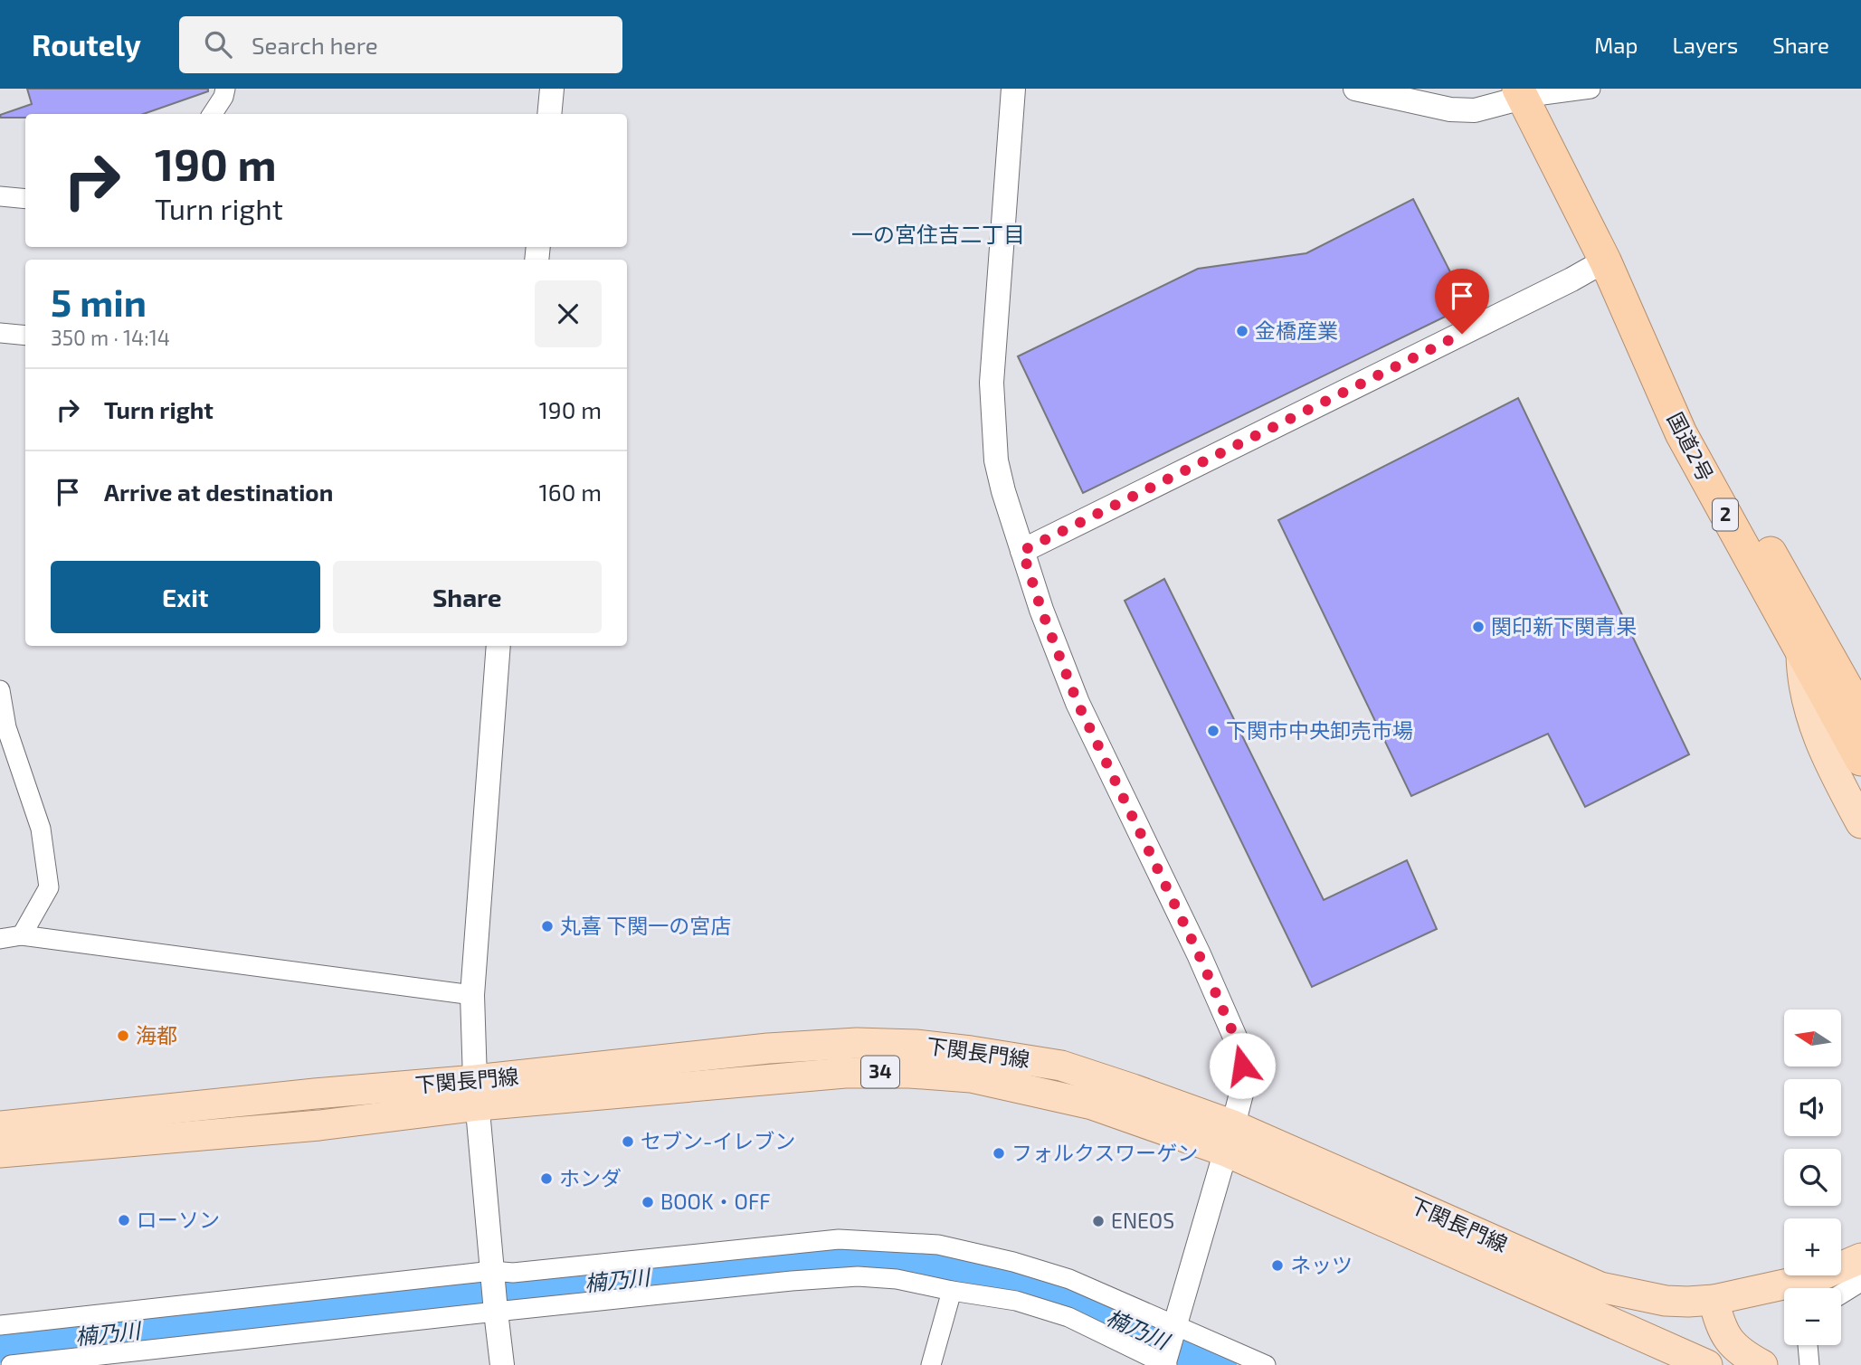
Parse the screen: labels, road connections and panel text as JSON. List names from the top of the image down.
{
  "streets": {
    "highway": ["国道2号", "2"],
    "main road": ["下関長門線", "34"]
  },
  "districts": ["一の宮住吉二丁目"],
  "water": ["楠乃川"],
  "places": [
    "金橋産業",
    "関印新下関青果",
    "下関市中央卸売市場",
    "丸喜 下関一の宮店",
    "海都",
    "セブン-イレブン",
    "フォルクスワーゲン",
    "ホンダ",
    "BOOK・OFF",
    "ローソン",
    "ENEOS",
    "ネッツ"
  ],
  "north": "left",
  "page": {
    "header": "Routely",
    "search": "Search here",
    "nav": ["Map", "Layers", "Share"],
    "turn": ["190 m", "Turn right"],
    "heading": ["5 min", "350 m · 14:14"],
    "list": [
      {
        "name": "Turn right",
        "value": "190 m"
      },
      {
        "name": "Arrive at destination",
        "value": "160 m"
      }
    ],
    "buttons": ["Exit", "Share"],
    "map_buttons": ["+", "−"]
  }
}
